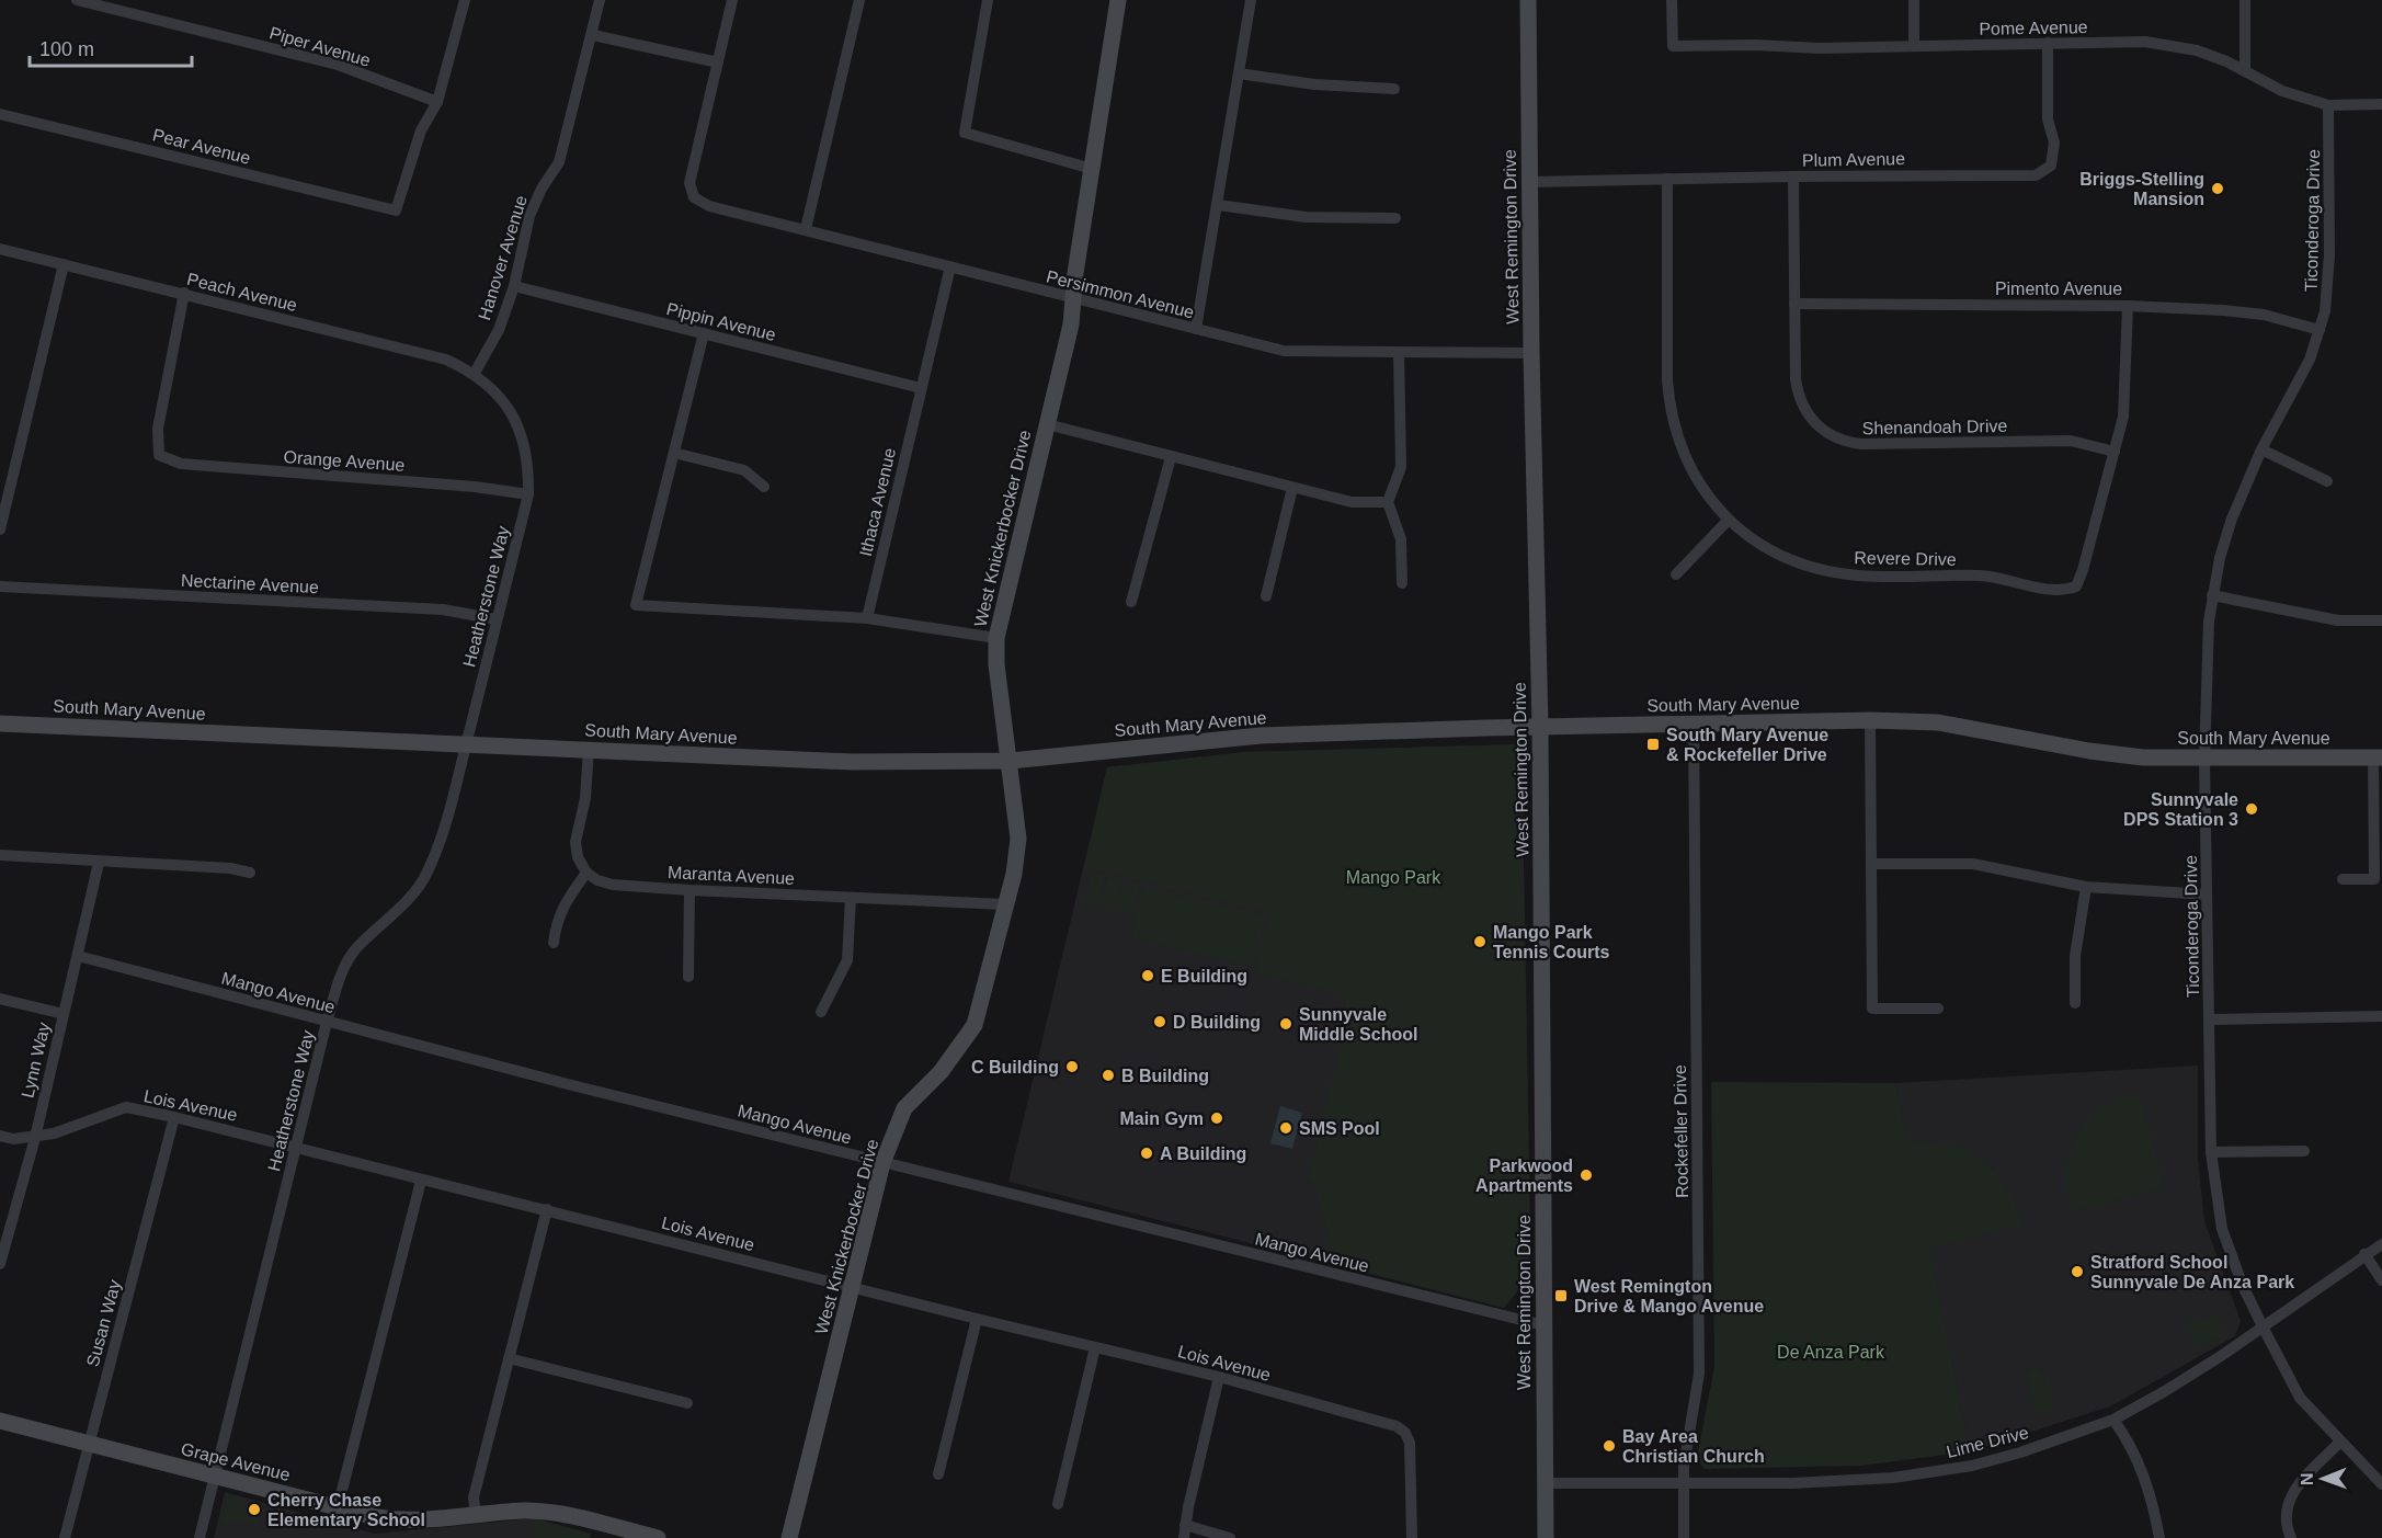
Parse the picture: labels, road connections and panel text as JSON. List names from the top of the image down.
{
  "streets": {
    "street": [
      "Pome Avenue",
      "Piper Avenue",
      "Pear Avenue",
      "Plum Avenue",
      "Ticonderoga Drive",
      "West Remington Drive",
      "Hanover Avenue",
      "Pimento Avenue",
      "Peach Avenue",
      "Persimmon Avenue",
      "Pippin Avenue",
      "Shenandoah Drive",
      "Orange Avenue",
      "Ithaca Avenue",
      "West Knickerbocker Drive",
      "Revere Drive",
      "Nectarine Avenue",
      "Heatherstone Way",
      "South Mary Avenue",
      "Maranta Avenue",
      "Mango Avenue",
      "Lynn Way",
      "Lois Avenue",
      "Rockefeller Drive",
      "Susan Way",
      "Lime Drive",
      "Grape Avenue"
    ]
  },
  "crossings": [
    ["Pome Avenue", "Plum Avenue"],
    ["Pome Avenue", "Ticonderoga Drive"],
    ["Piper Avenue", "Pear Avenue"],
    ["Plum Avenue", "West Remington Drive"],
    ["Plum Avenue", "Shenandoah Drive"],
    ["Plum Avenue", "Revere Drive"],
    ["Ticonderoga Drive", "Pimento Avenue"],
    ["Ticonderoga Drive", "South Mary Avenue"],
    ["Ticonderoga Drive", "Lime Drive"],
    ["West Remington Drive", "Persimmon Avenue"],
    ["West Remington Drive", "South Mary Avenue"],
    ["West Remington Drive", "Mango Avenue"],
    ["West Remington Drive", "Lime Drive"],
    ["Hanover Avenue", "Peach Avenue"],
    ["Hanover Avenue", "Pippin Avenue"],
    ["Hanover Avenue", "Heatherstone Way"],
    ["Pimento Avenue", "Shenandoah Drive"],
    ["Peach Avenue", "Orange Avenue"],
    ["Peach Avenue", "Heatherstone Way"],
    ["Persimmon Avenue", "Ithaca Avenue"],
    ["Persimmon Avenue", "West Knickerbocker Drive"],
    ["Pippin Avenue", "Ithaca Avenue"],
    ["Shenandoah Drive", "Revere Drive"],
    ["Orange Avenue", "Heatherstone Way"],
    ["West Knickerbocker Drive", "South Mary Avenue"],
    ["West Knickerbocker Drive", "Maranta Avenue"],
    ["West Knickerbocker Drive", "Mango Avenue"],
    ["West Knickerbocker Drive", "Lois Avenue"],
    ["Nectarine Avenue", "Heatherstone Way"],
    ["Heatherstone Way", "South Mary Avenue"],
    ["Heatherstone Way", "Mango Avenue"],
    ["Heatherstone Way", "Lois Avenue"],
    ["Heatherstone Way", "Grape Avenue"],
    ["South Mary Avenue", "Rockefeller Drive"],
    ["Mango Avenue", "Lynn Way"],
    ["Lynn Way", "Lois Avenue"],
    ["Lois Avenue", "Susan Way"],
    ["Rockefeller Drive", "Lime Drive"],
    ["Susan Way", "Grape Avenue"]
  ],
  "parks": ["Mango Park", "De Anza Park"],
  "places": {
    "other": [
      "Briggs-Stelling Mansion",
      "Sunnyvale DPS Station 3",
      "Mango Park Tennis Courts",
      "E Building",
      "D Building",
      "Sunnyvale Middle School",
      "C Building",
      "B Building",
      "Main Gym",
      "SMS Pool",
      "A Building",
      "Parkwood Apartments",
      "Stratford School Sunnyvale De Anza Park",
      "Bay Area Christian Church",
      "Cherry Chase Elementary School"
    ],
    "transit": ["South Mary Avenue & Rockefeller Drive", "West Remington Drive & Mango Avenue"]
  },
  "scale_bar": "100 m",
  "north": "left"
}
